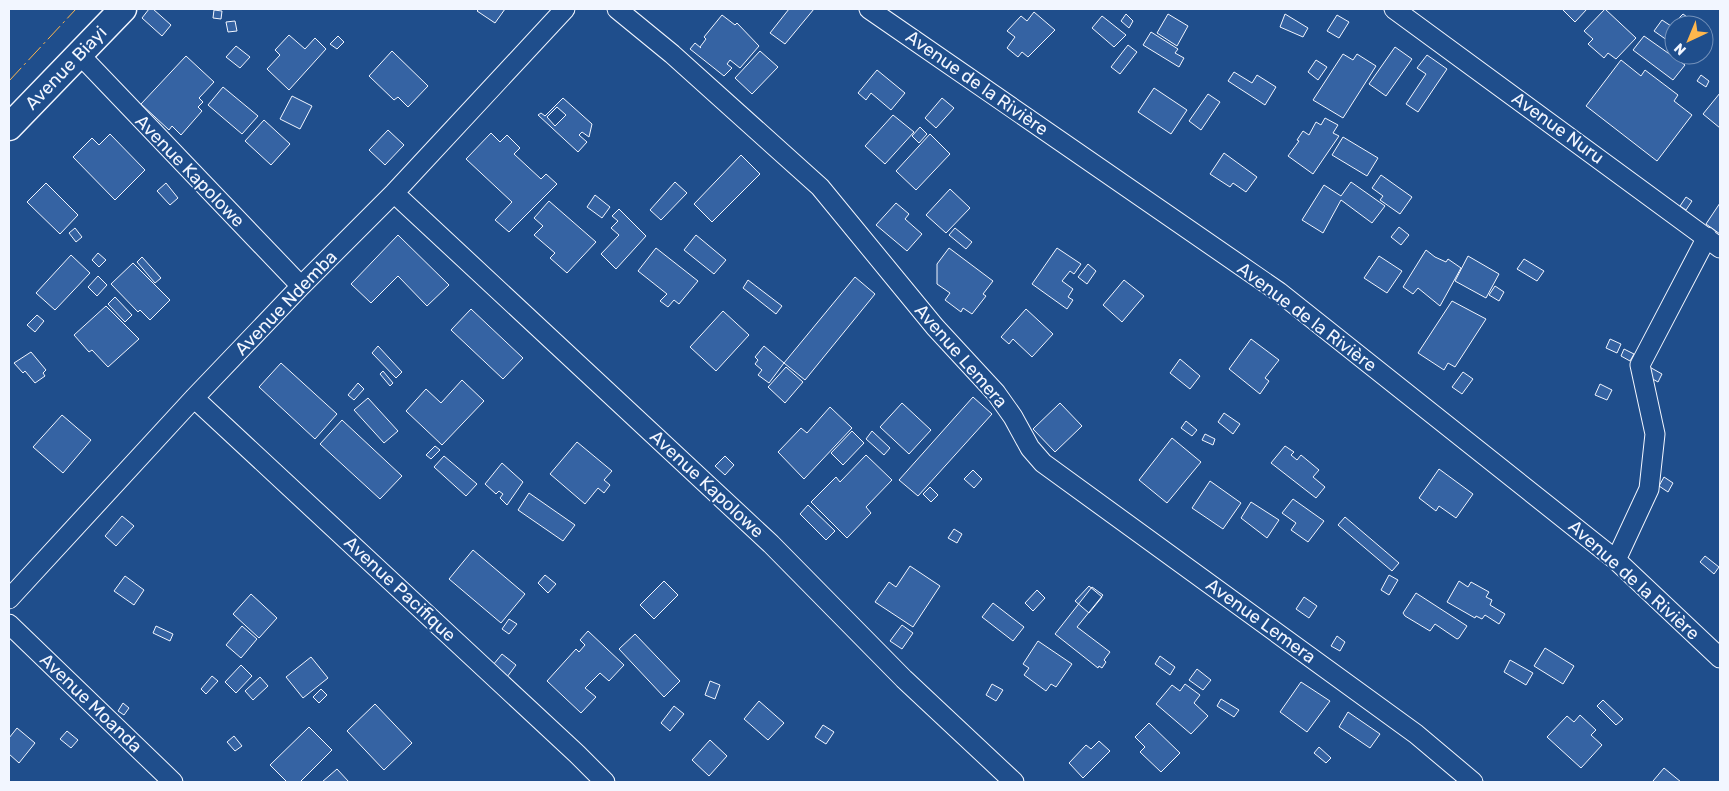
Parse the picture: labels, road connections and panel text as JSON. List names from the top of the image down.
{
  "streets": {
    "street": [
      "Avenue Biayi",
      "Avenue de la Rivière",
      "Avenue Nuru",
      "Avenue Kapolowe",
      "Avenue Ndemba",
      "Avenue Lemera",
      "Avenue Pacifique",
      "Avenue Moanda"
    ]
  },
  "crossings": [
    ["Avenue Biayi", "Avenue Kapolowe"],
    ["Avenue Kapolowe", "Avenue Ndemba"],
    ["Avenue Ndemba", "Avenue Pacifique"]
  ],
  "north": "bottom left"
}
